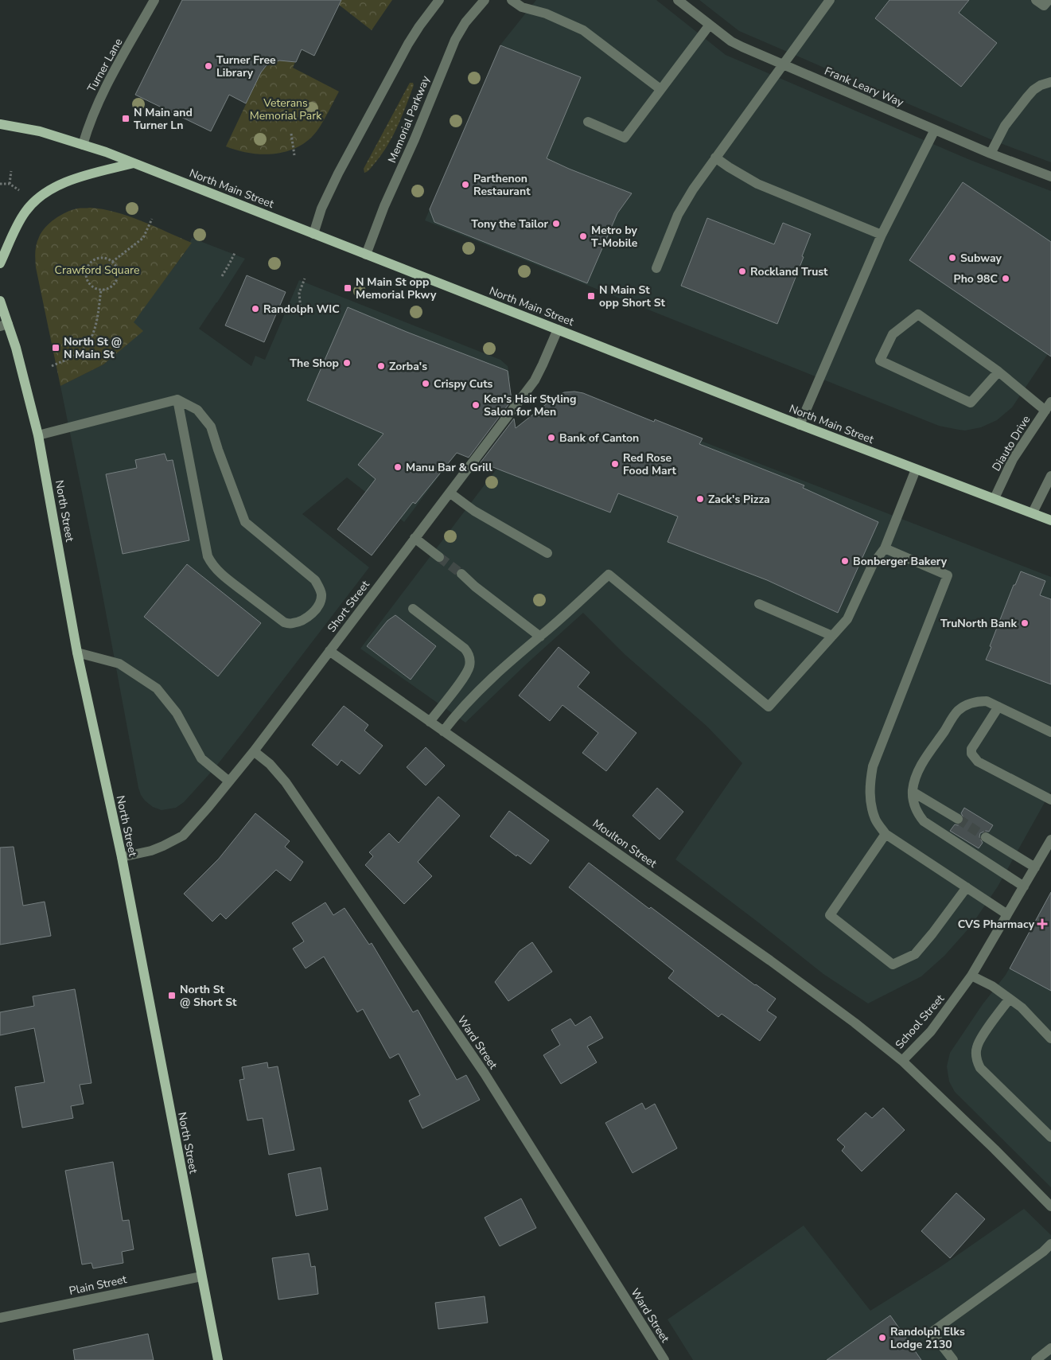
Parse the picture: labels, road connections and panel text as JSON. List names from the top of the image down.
{
  "streets": {
    "main road": ["North Main Street", "North Street"],
    "street": [
      "Turner Lane",
      "Frank Leary Way",
      "Memorial Parkway",
      "Diauto Drive",
      "Short Street",
      "Moulton Street",
      "School Street",
      "Ward Street",
      "Plain Street"
    ]
  },
  "crossings": [
    ["Turner Lane", "North Main Street"],
    ["Memorial Parkway", "North Main Street"],
    ["North Main Street", "Diauto Drive"],
    ["North Main Street", "Short Street"],
    ["North Street", "Short Street"],
    ["North Street", "Plain Street"],
    ["Short Street", "Moulton Street"],
    ["Short Street", "Ward Street"],
    ["Moulton Street", "School Street"]
  ],
  "parks": ["Veterans Memorial Park", "Crawford Square"],
  "places": {
    "other": [
      "Turner Free Library",
      "Parthenon Restaurant",
      "Tony the Tailor",
      "Metro by T-Mobile",
      "Subway",
      "Rockland Trust",
      "Pho 98C",
      "Randolph WIC",
      "The Shop",
      "Zorba's",
      "Crispy Cuts",
      "Ken's Hair Styling Salon for Men",
      "Bank of Canton",
      "Red Rose Food Mart",
      "Manu Bar & Grill",
      "Zack's Pizza",
      "Bonberger Bakery",
      "TruNorth Bank",
      "Randolph Elks Lodge 2130"
    ],
    "transit": [
      "N Main and Turner Ln",
      "N Main St opp Memorial Pkwy",
      "N Main St opp Short St",
      "North St @ N Main St",
      "North St @ Short St"
    ],
    "health": ["CVS Pharmacy"]
  }
}
